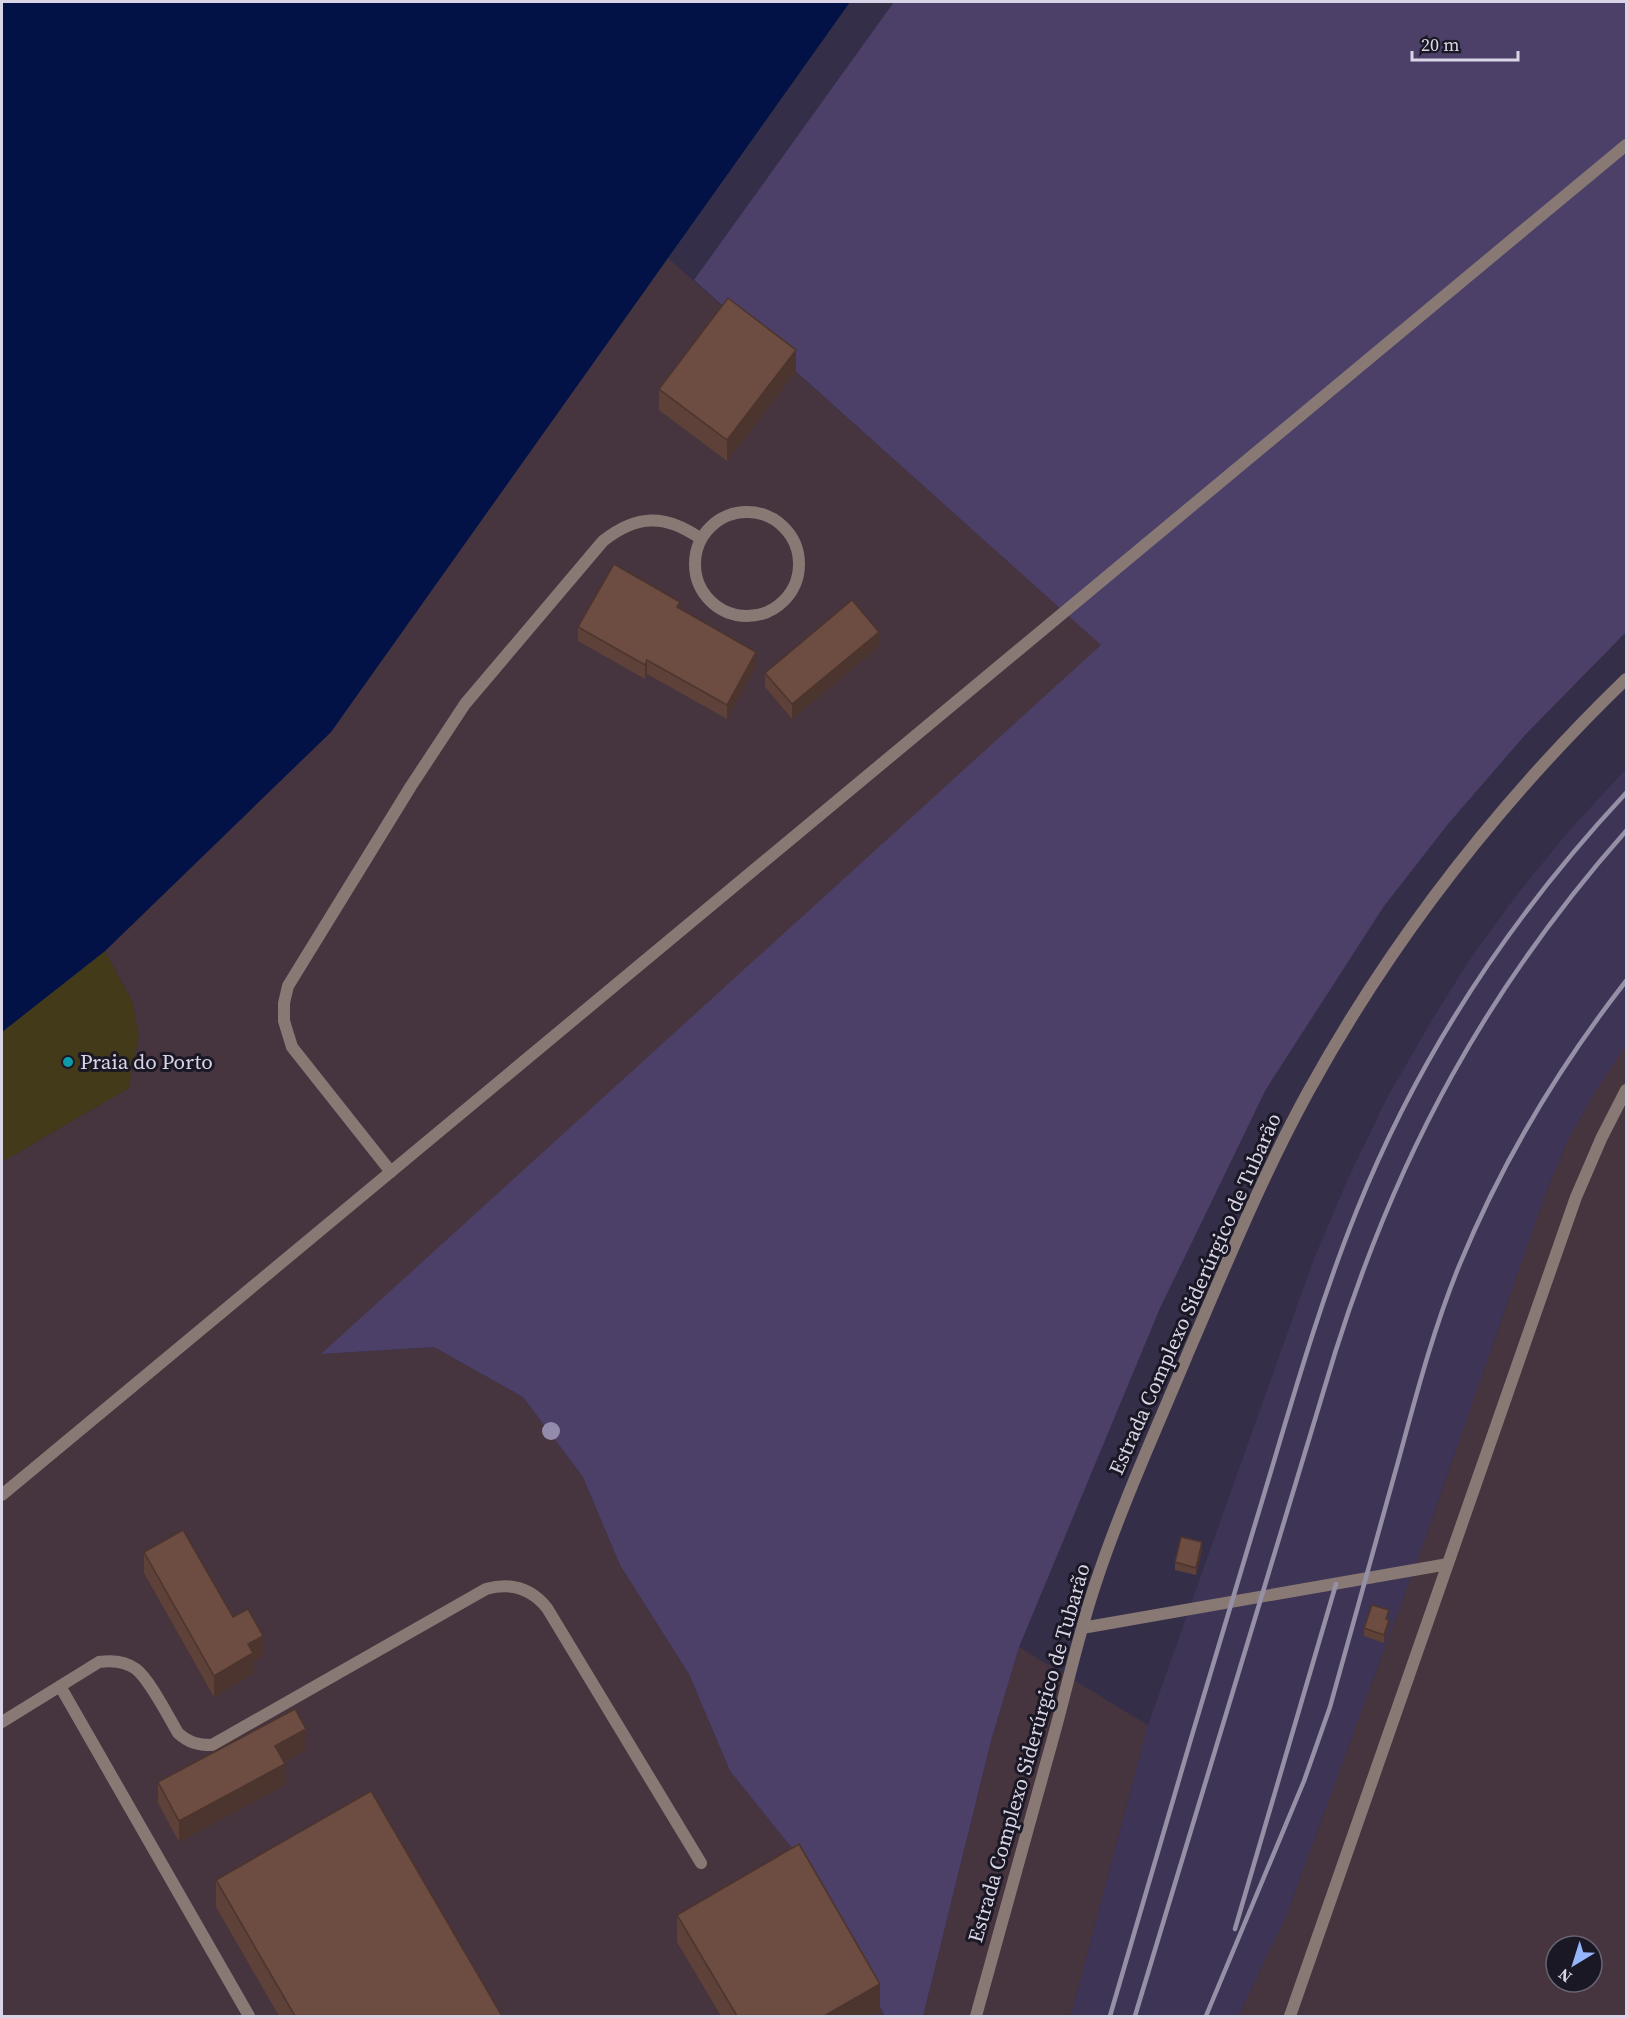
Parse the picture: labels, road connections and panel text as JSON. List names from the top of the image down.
{
  "streets": {
    "lane": ["Estrada Complexo Siderúrgico de Tubarão"]
  },
  "places": ["Praia do Porto"],
  "scale_bar": "20 m",
  "north": "bottom left"
}
